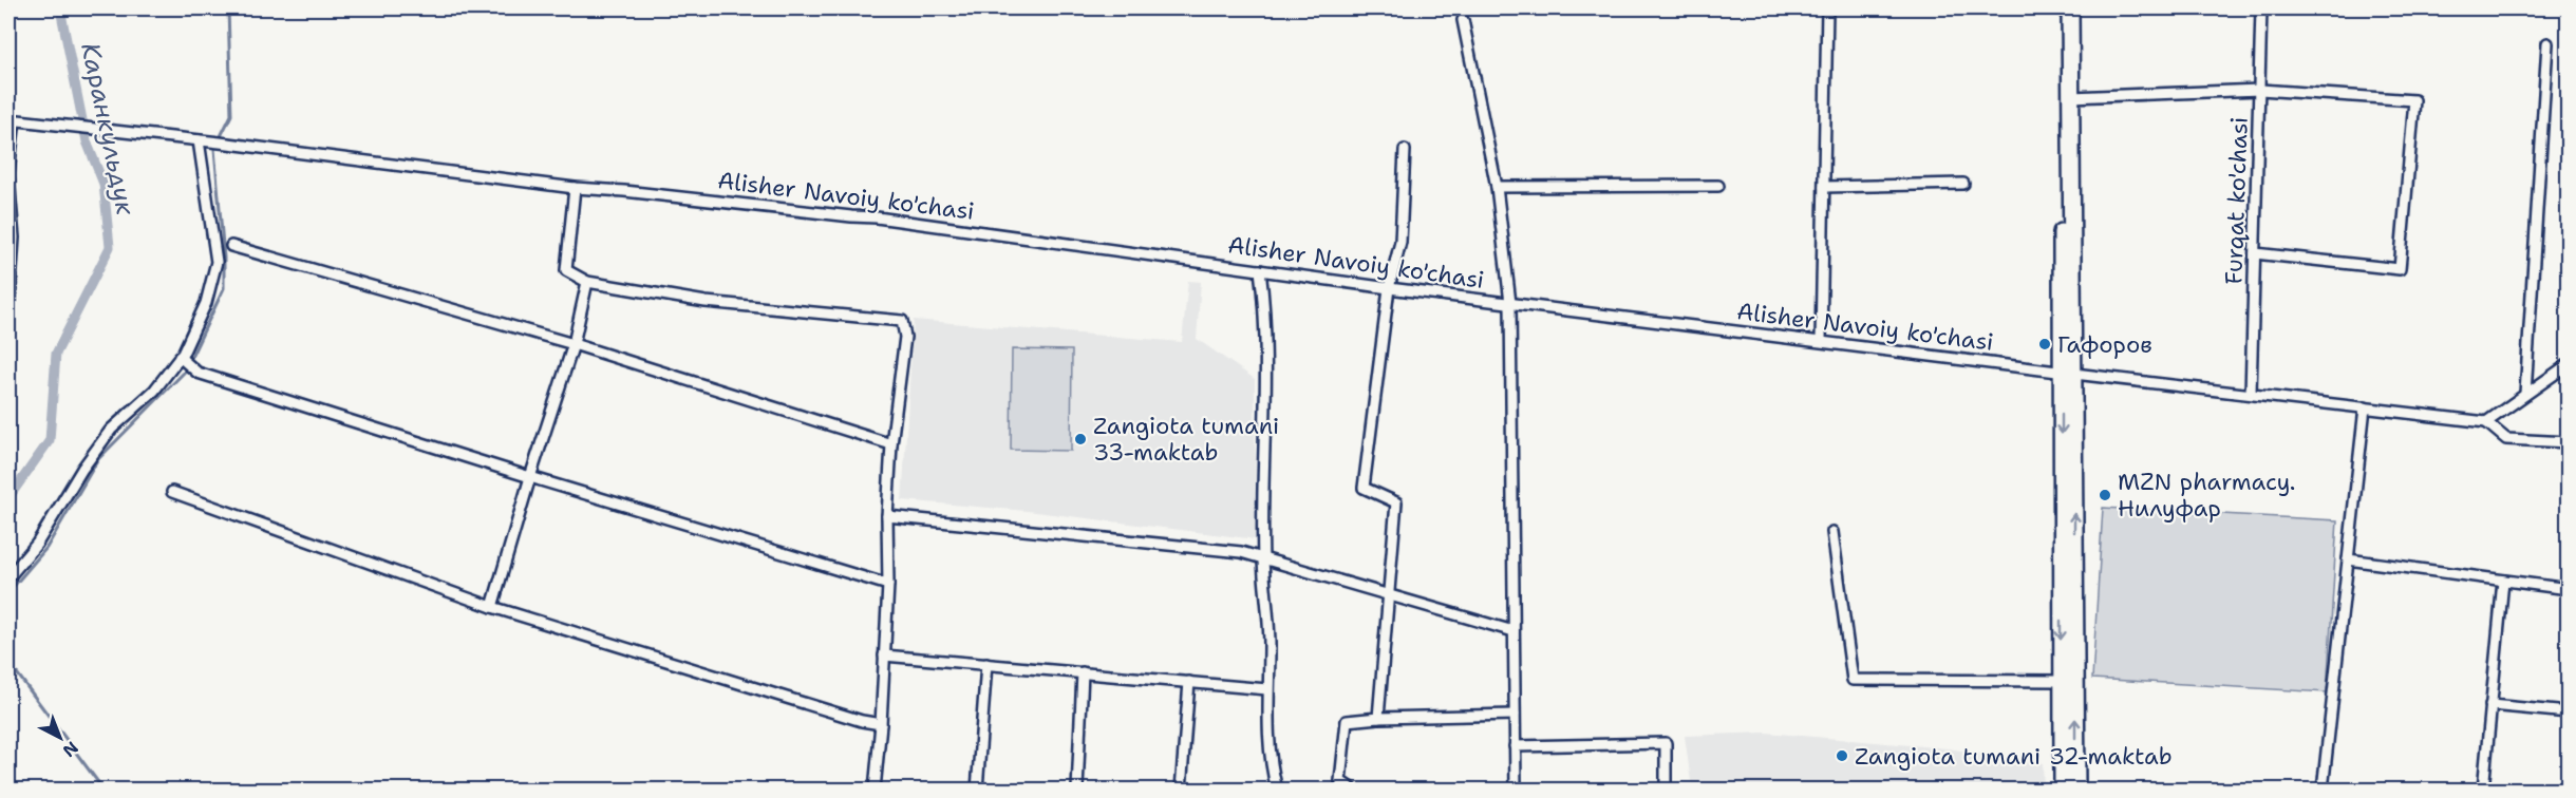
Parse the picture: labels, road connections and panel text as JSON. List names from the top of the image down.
{
  "streets": {
    "street": ["Alisher Navoiy ko'chasi", "Furqat ko'chasi"]
  },
  "crossings": [
    ["Alisher Navoiy ko'chasi", "Furqat ko'chasi"]
  ],
  "water": ["Каранкульдук"],
  "places": [
    "Гафоров",
    "Zangiota tumani 33-maktab",
    "MZN pharmacy. Нилуфар",
    "Zangiota tumani 32-maktab"
  ],
  "north": "bottom right"
}
